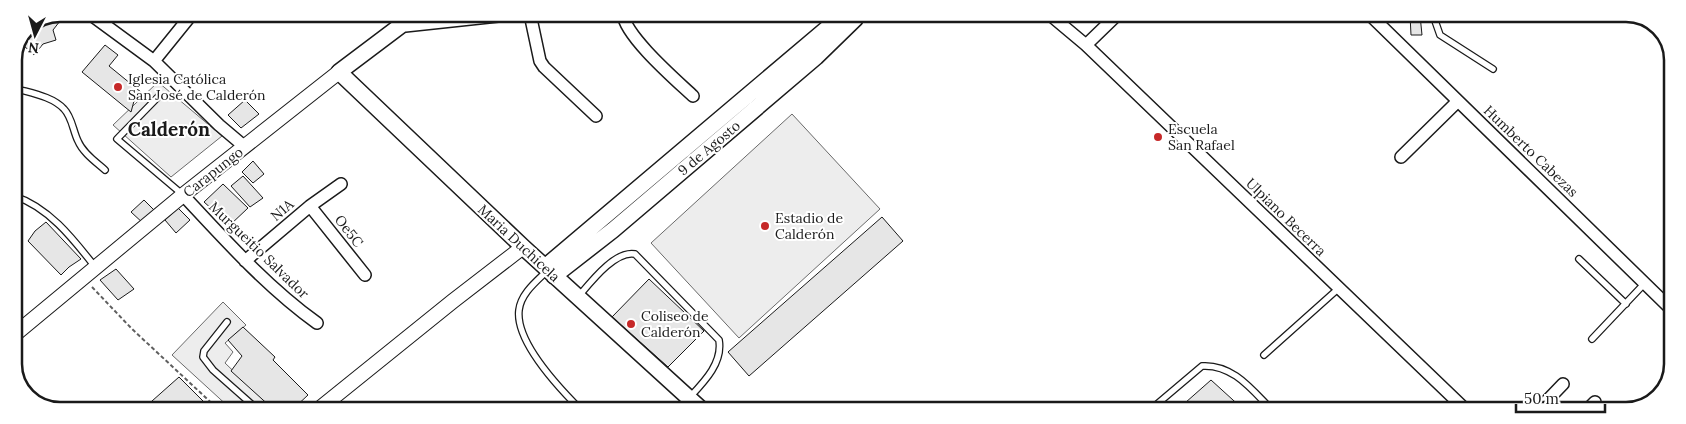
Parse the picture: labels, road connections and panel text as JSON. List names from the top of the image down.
{
  "streets": {
    "main road": ["9 de Agosto", "Carapungo", "Maria Duchicela"],
    "street": [
      "Humberto Cabezas",
      "N1A",
      "Ulpiano Becerra",
      "Oe5C",
      "Murgueitio Salvador"
    ]
  },
  "crossings": [
    ["9 de Agosto", "Maria Duchicela"],
    ["Carapungo", "Maria Duchicela"],
    ["Carapungo", "Murgueitio Salvador"],
    ["N1A", "Oe5C"],
    ["N1A", "Murgueitio Salvador"]
  ],
  "districts": ["Calderón"],
  "places": [
    "Iglesia Católica San José de Calderón",
    "Escuela San Rafael",
    "Estadio de Calderón",
    "Coliseo de Calderón"
  ],
  "scale_bar": "50 m",
  "north": "bottom"
}
